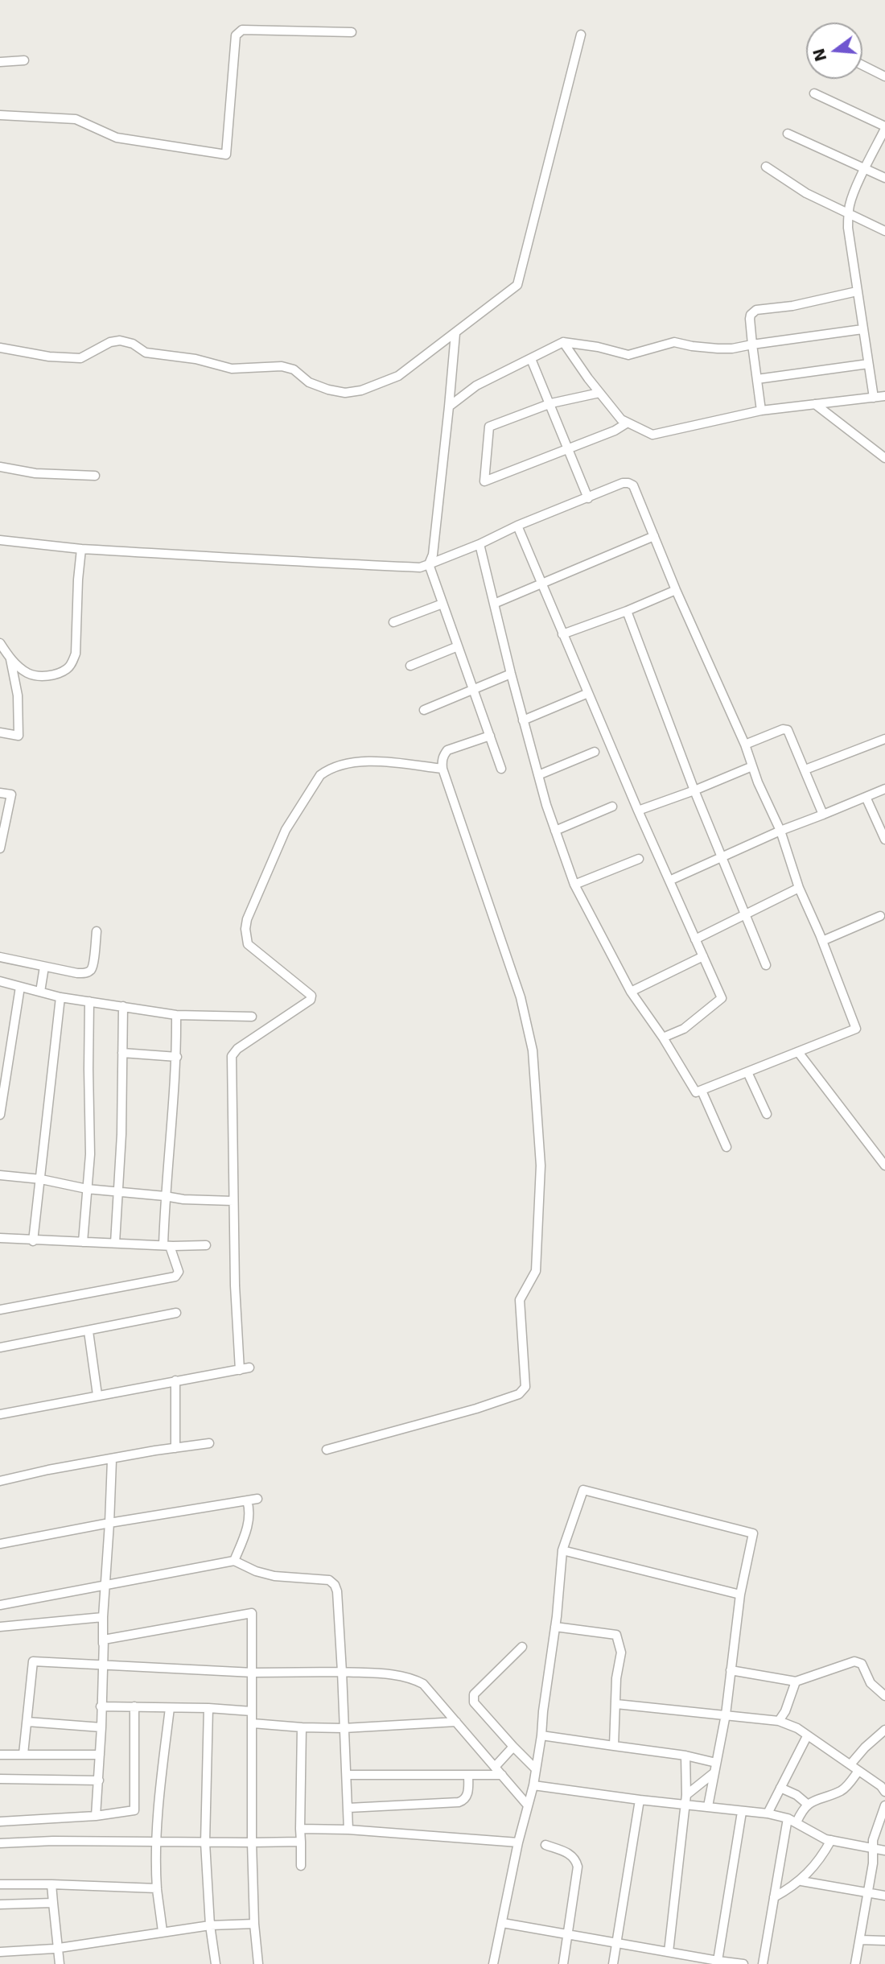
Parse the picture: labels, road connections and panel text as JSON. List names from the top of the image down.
{
  "north": "left"
}
